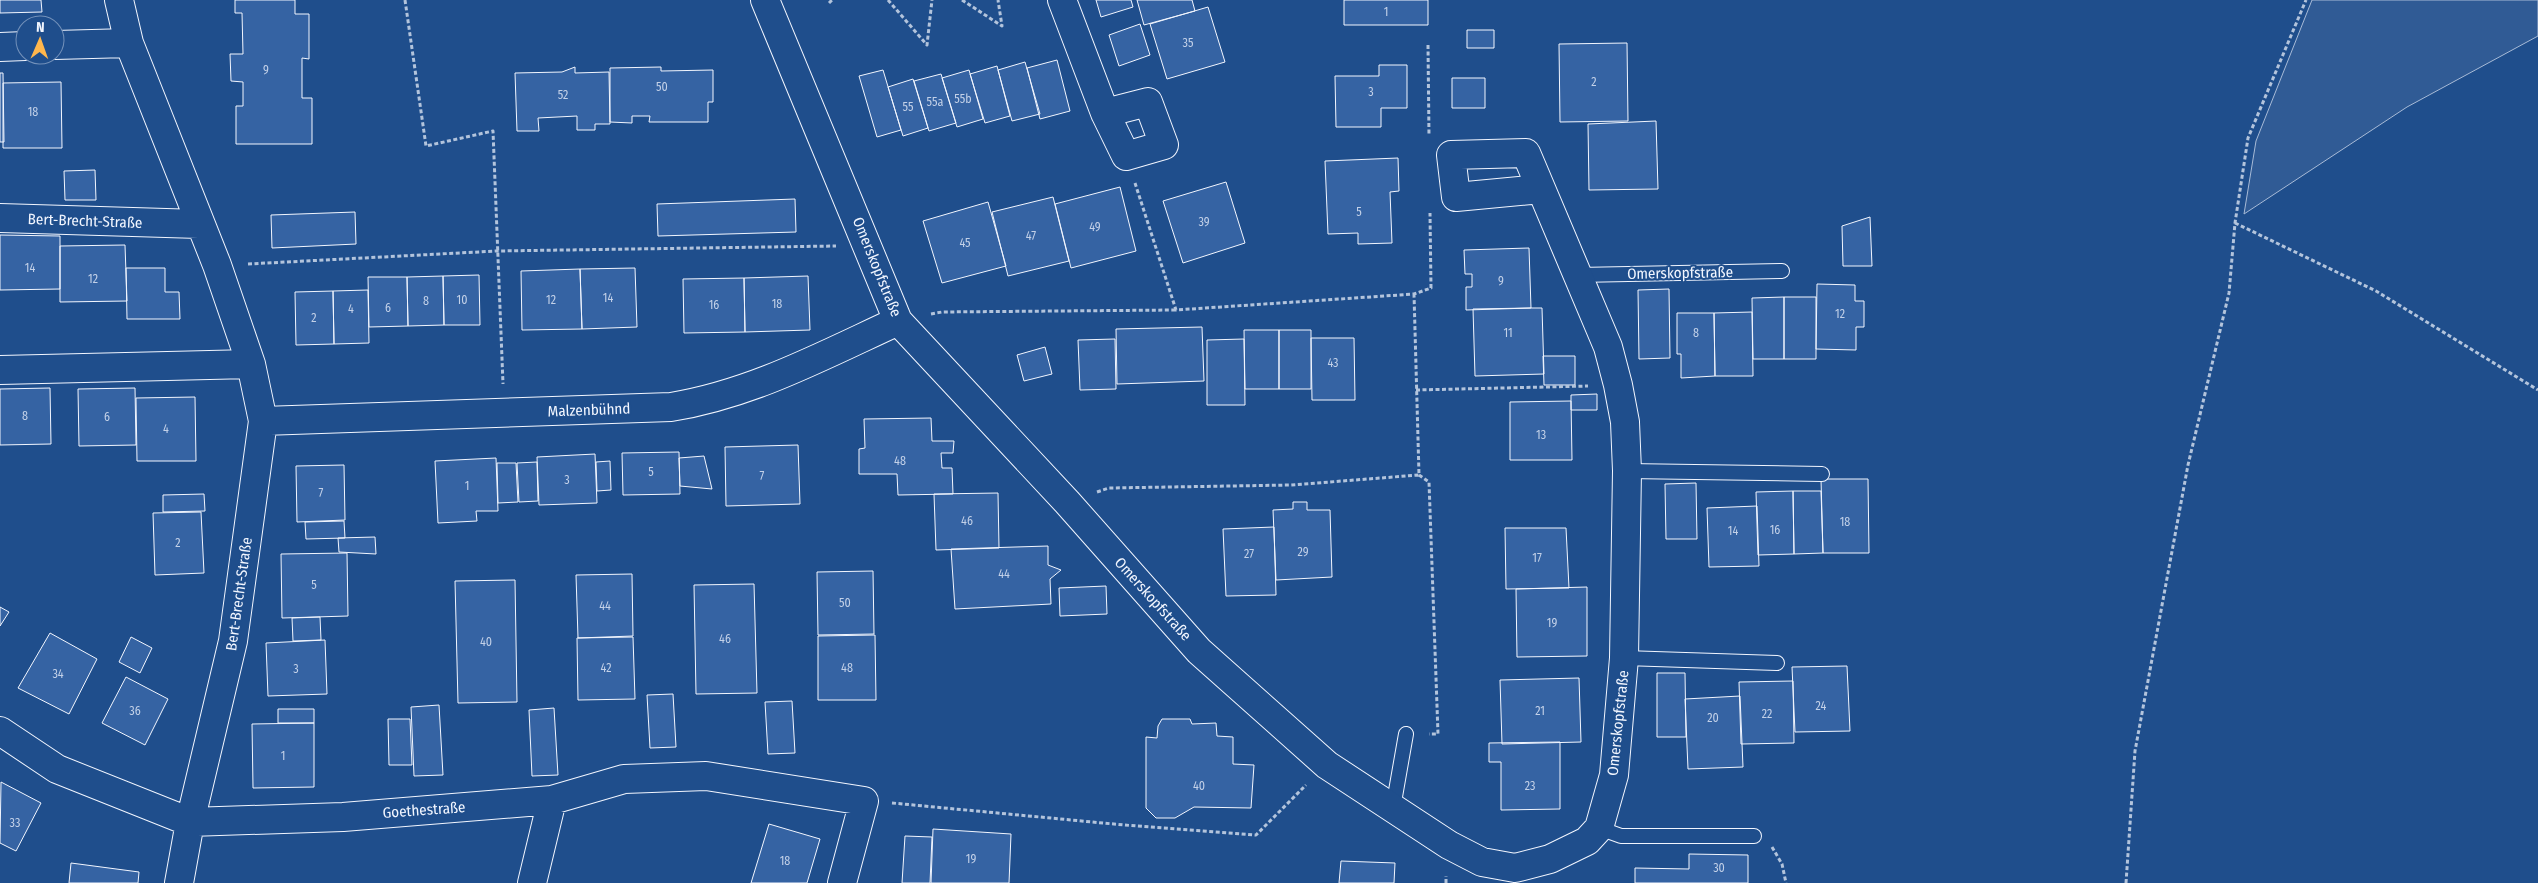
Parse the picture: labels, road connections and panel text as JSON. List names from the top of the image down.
{
  "streets": {
    "street": [
      "Bert-Brecht-Straße",
      "Omerskopfstraße",
      "Malzenbühnd",
      "Goethestraße"
    ]
  },
  "crossings": [
    ["Bert-Brecht-Straße", "Malzenbühnd"],
    ["Bert-Brecht-Straße", "Goethestraße"],
    ["Omerskopfstraße", "Malzenbühnd"]
  ],
  "house_numbers": [
    "1",
    "35",
    "9",
    "2",
    "50",
    "3",
    "52",
    "55b",
    "55a",
    "55",
    "18",
    "5",
    "39",
    "49",
    "47",
    "45",
    "14",
    "12",
    "9",
    "14",
    "10",
    "12",
    "8",
    "18",
    "16",
    "6",
    "4",
    "12",
    "2",
    "11",
    "8",
    "43",
    "8",
    "6",
    "4",
    "13",
    "48",
    "5",
    "7",
    "3",
    "1",
    "7",
    "46",
    "18",
    "16",
    "14",
    "2",
    "29",
    "27",
    "17",
    "44",
    "5",
    "50",
    "44",
    "19",
    "46",
    "40",
    "42",
    "48",
    "3",
    "34",
    "24",
    "36",
    "21",
    "22",
    "20",
    "1",
    "40",
    "23",
    "33",
    "19",
    "18",
    "30"
  ],
  "north": "top"
}
